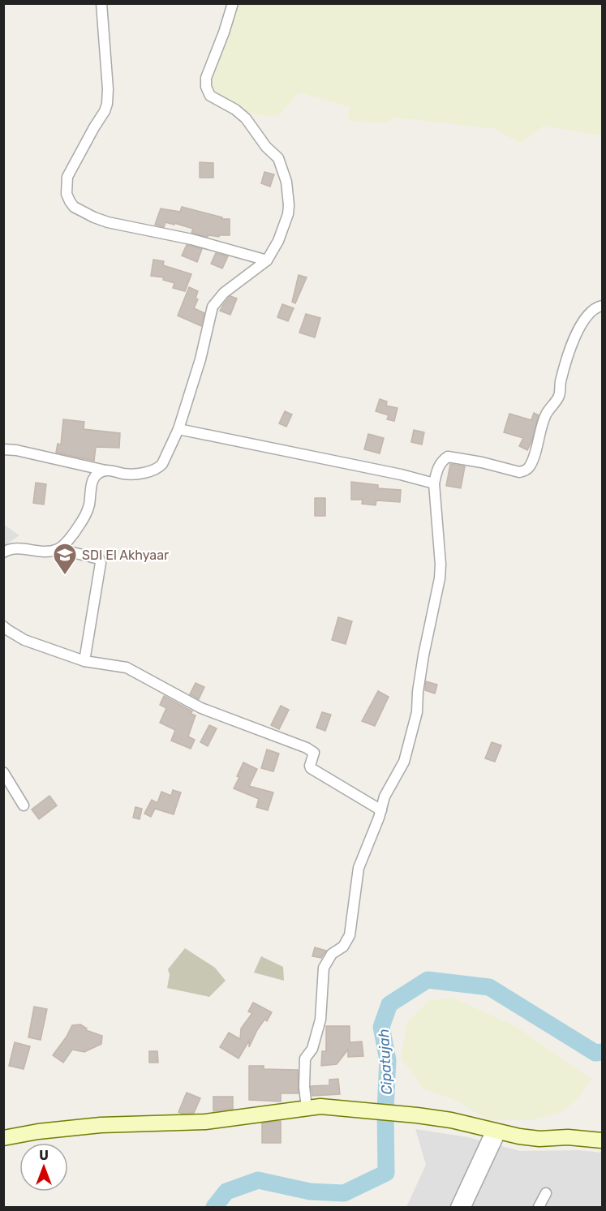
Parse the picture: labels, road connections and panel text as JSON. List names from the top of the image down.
{
  "water": ["Cipatujah"],
  "places": {
    "school or university": ["SDI El Akhyaar"]
  },
  "north": "top"
}
